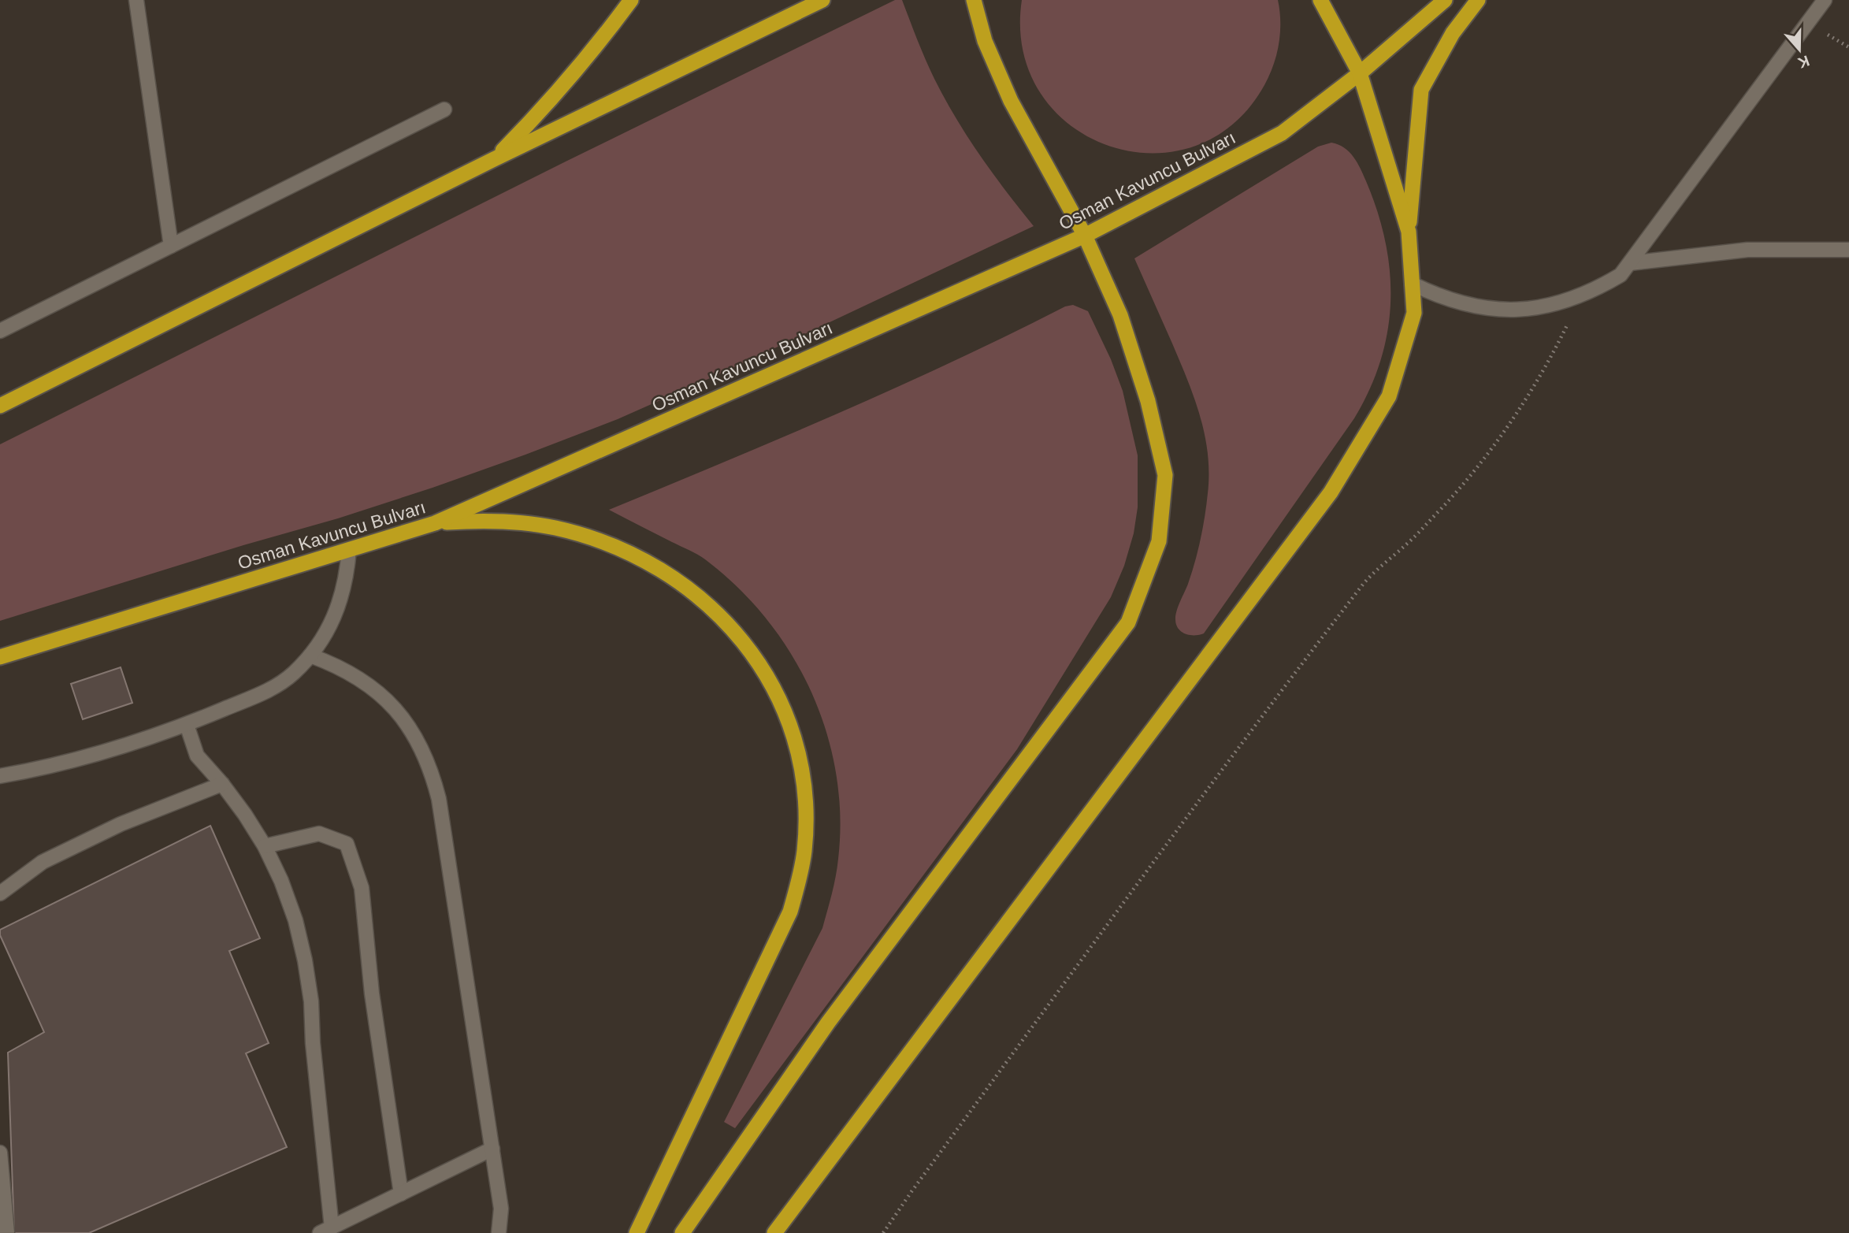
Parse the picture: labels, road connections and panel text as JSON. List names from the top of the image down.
{
  "streets": {
    "highway": ["Osman Kavuncu Bulvarı"]
  },
  "north": "bottom"
}
